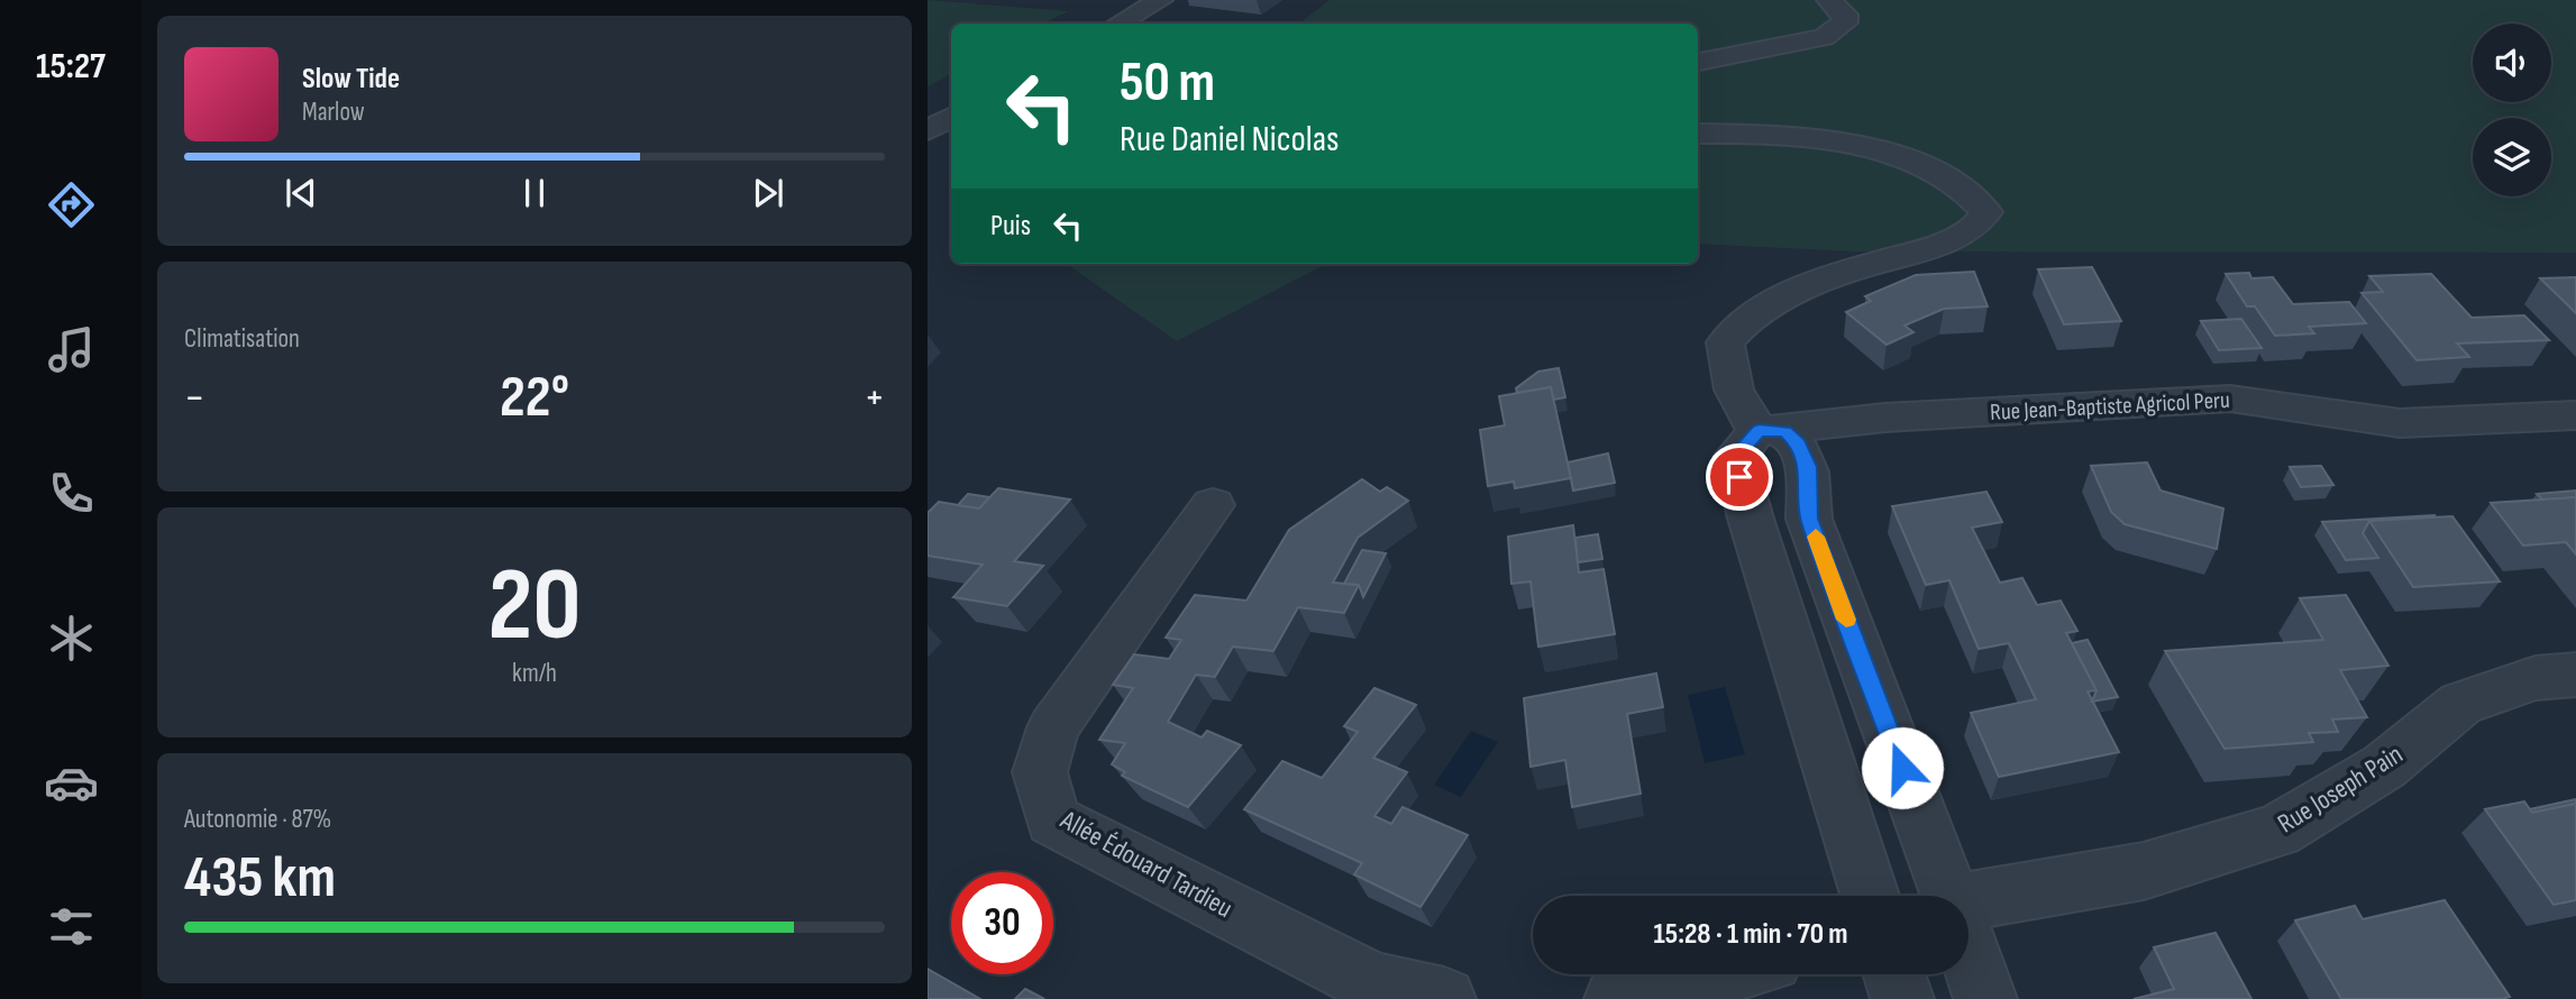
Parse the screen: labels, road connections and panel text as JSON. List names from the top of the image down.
{
  "streets": {
    "street": ["Rue Jean-Baptiste Agricol Peru", "Rue Joseph Pain", "Allée Édouard Tardieu"]
  },
  "page": {
    "tabs": "15:27",
    "turn": ["50 m", "Rue Daniel Nicolas"],
    "song": ["Slow Tide", "Marlow"],
    "then": "Puis",
    "tile": [
      "Climatisation",
      ["20", "km/h"],
      ["Autonomie · 87%", "435 km"]
    ],
    "heat": ["−", "22°", "+"],
    "limit": "30",
    "trip": "15:28 · 1 min · 70 m"
  }
}
